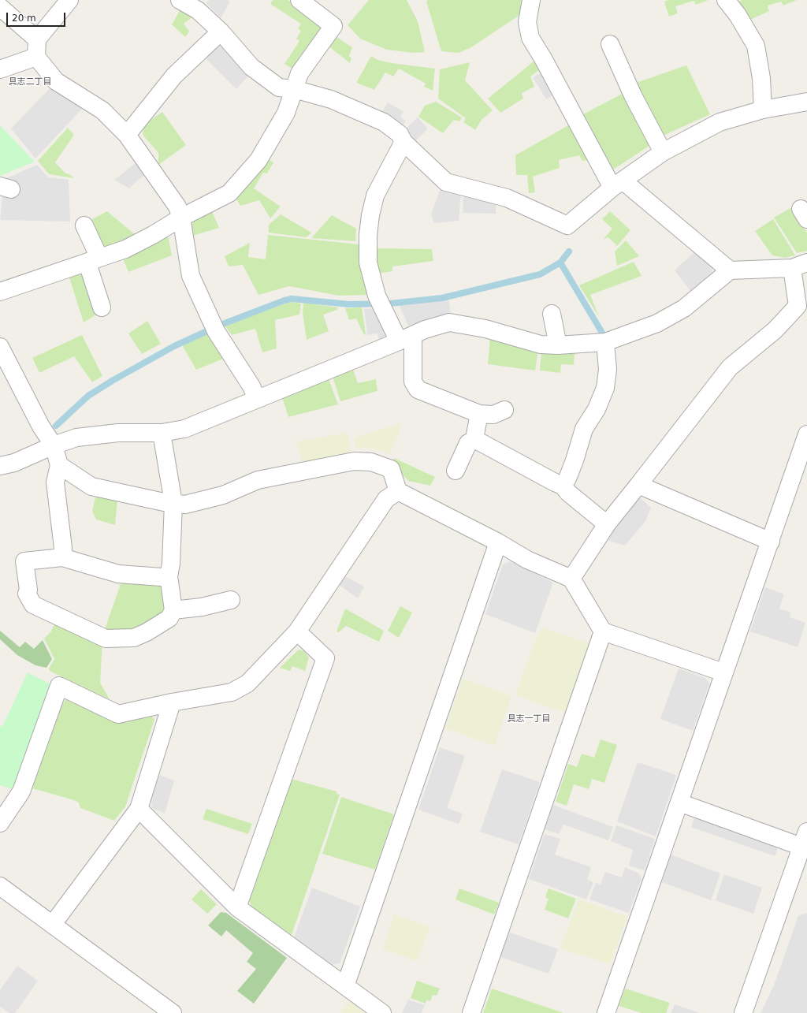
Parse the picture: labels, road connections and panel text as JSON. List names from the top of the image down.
{
  "districts": ["具志二丁目", "具志一丁目"],
  "scale_bar": "20 m"
}
